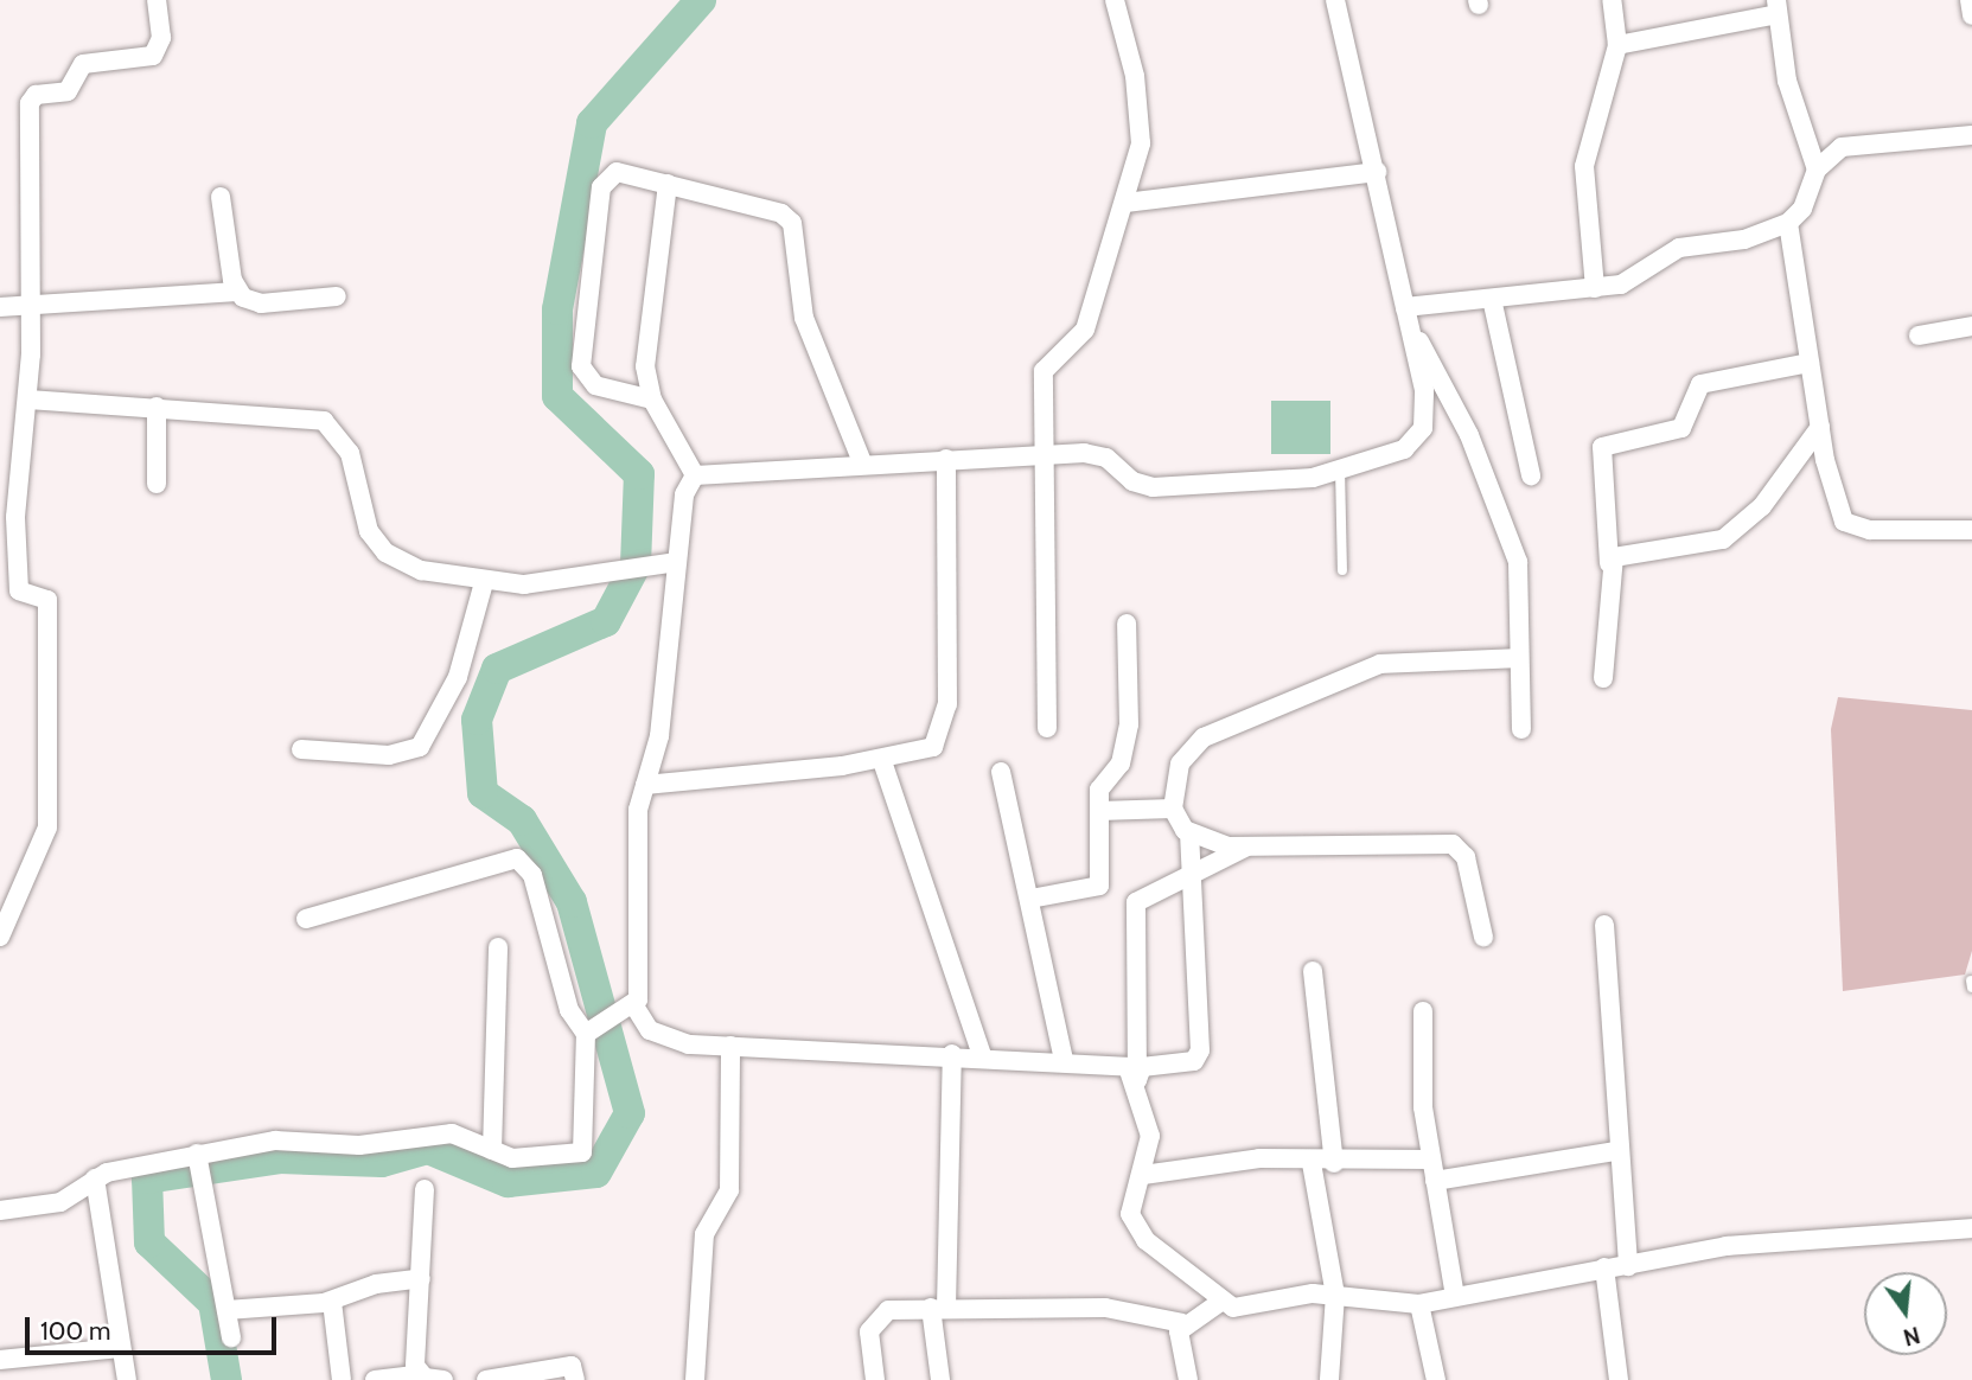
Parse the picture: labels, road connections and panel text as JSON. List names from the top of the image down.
{
  "scale_bar": "100 m",
  "north": "bottom"
}
